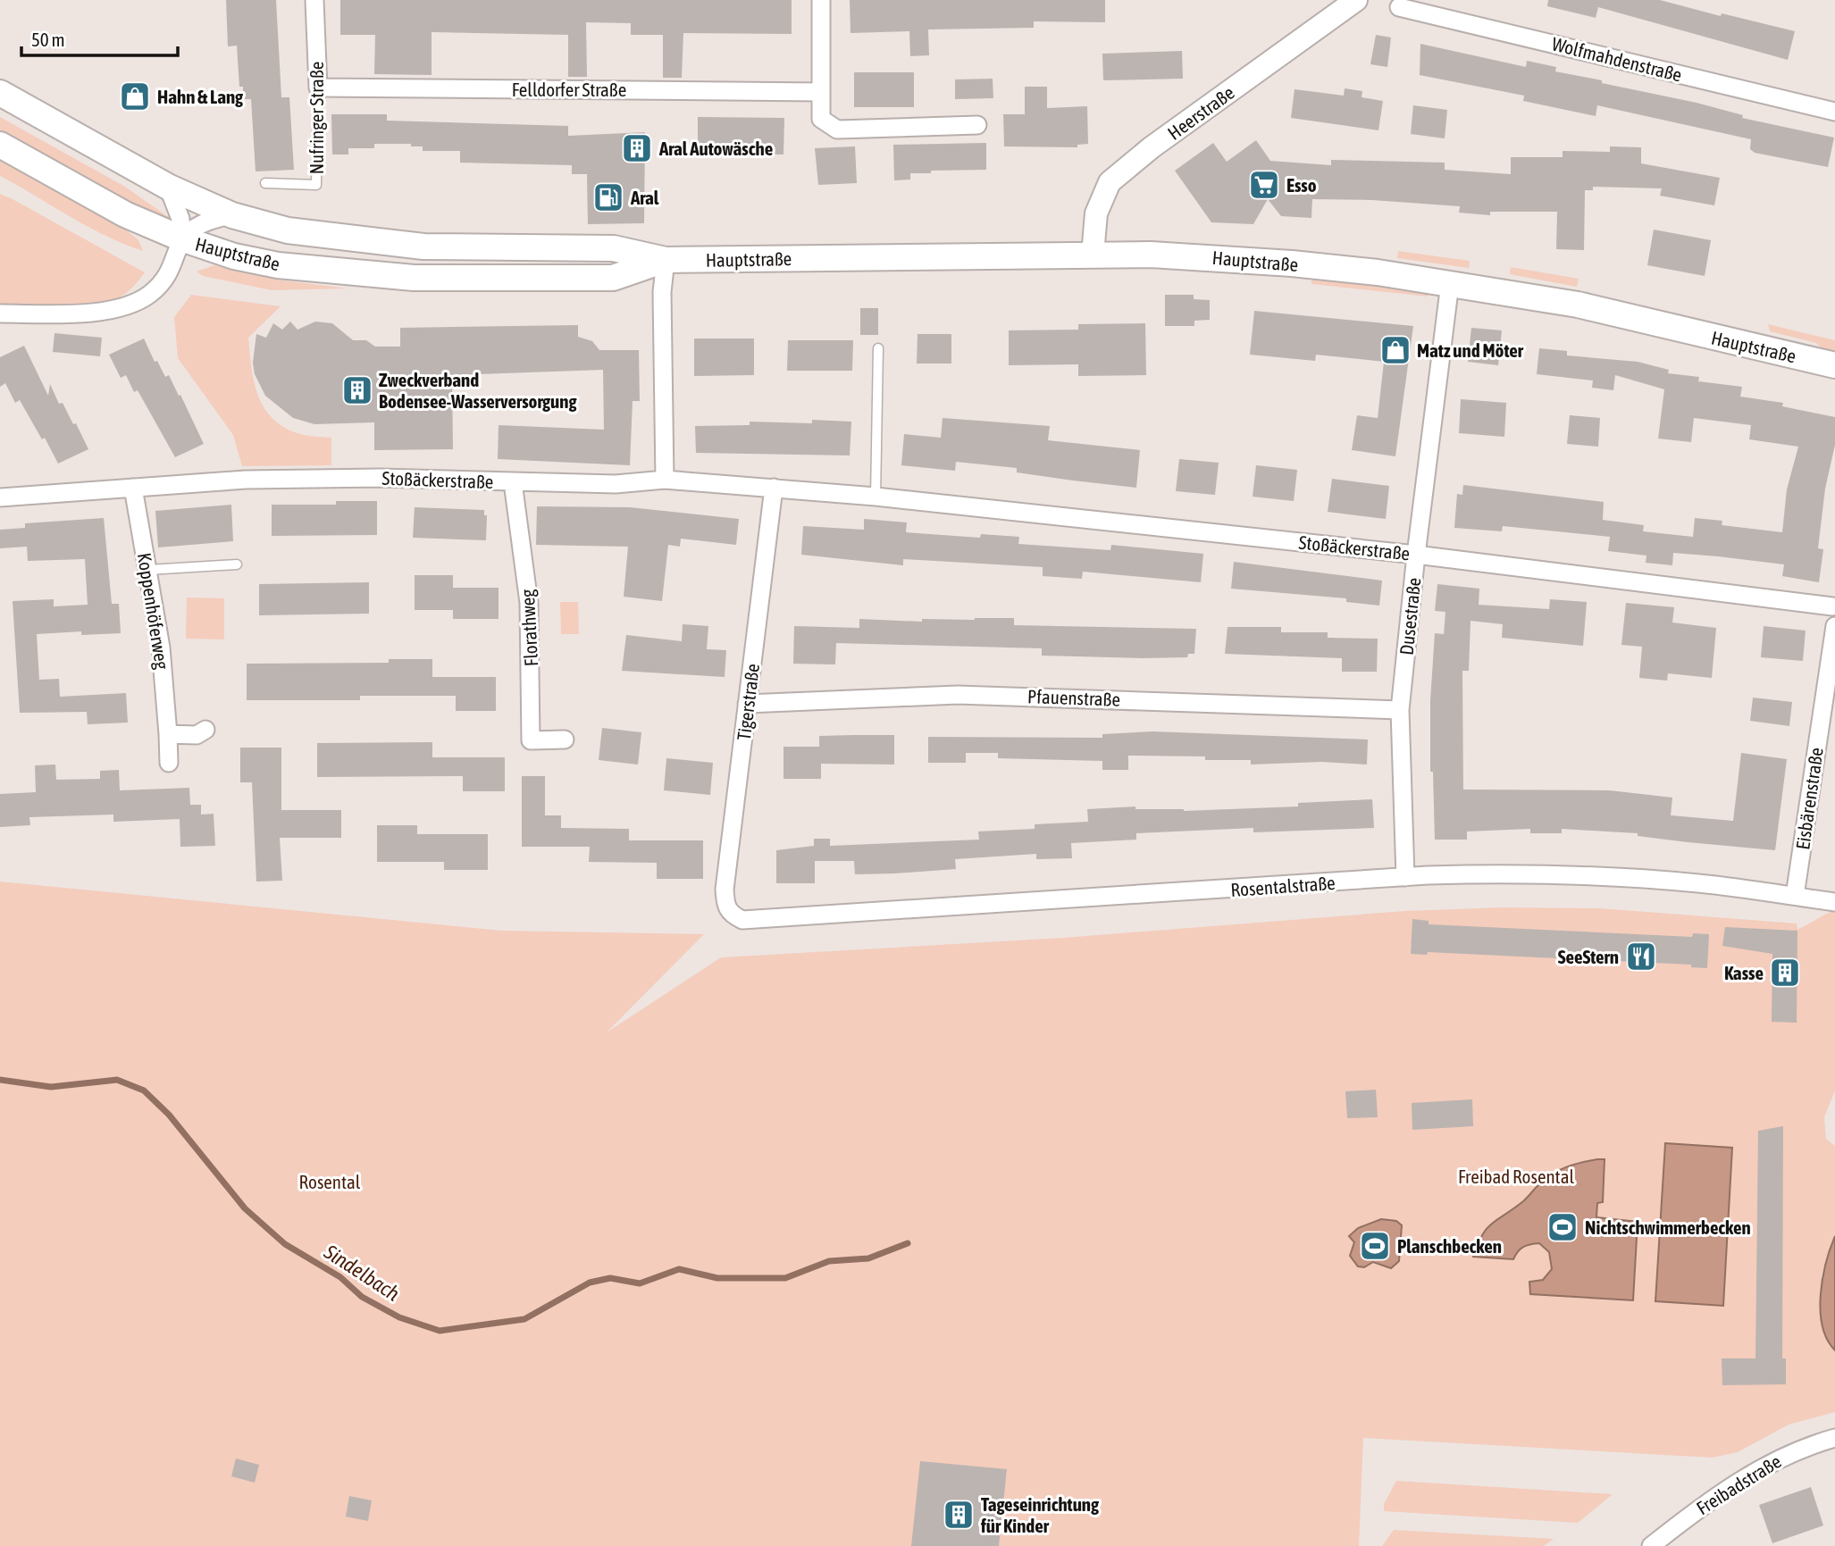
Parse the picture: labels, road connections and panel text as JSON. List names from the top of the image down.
{
  "streets": {
    "main road": ["Hauptstraße"],
    "street": [
      "Wolfmahdenstraße",
      "Felldorfer Straße",
      "Heerstraße",
      "Nufringer Straße",
      "Stoßäckerstraße",
      "Koppenhöferweg",
      "Dusestraße",
      "Florathweg",
      "Pfauenstraße",
      "Tigerstraße",
      "Eisbärenstraße",
      "Rosentalstraße",
      "Freibadstraße"
    ]
  },
  "crossings": [
    ["Felldorfer Straße", "Nufringer Straße"],
    ["Heerstraße", "Hauptstraße"],
    ["Hauptstraße", "Dusestraße"],
    ["Stoßäckerstraße", "Koppenhöferweg"],
    ["Stoßäckerstraße", "Dusestraße"],
    ["Stoßäckerstraße", "Florathweg"],
    ["Stoßäckerstraße", "Tigerstraße"],
    ["Dusestraße", "Pfauenstraße"],
    ["Dusestraße", "Rosentalstraße"],
    ["Pfauenstraße", "Tigerstraße"],
    ["Tigerstraße", "Rosentalstraße"],
    ["Eisbärenstraße", "Rosentalstraße"]
  ],
  "water": ["Sindelbach"],
  "parks": ["Freibad Rosental", "Rosental"],
  "places": {
    "shop": ["Hahn & Lang", "Matz und Möter"],
    "building": [
      "Aral Autowäsche",
      "Zweckverband Bodensee-Wasserversorgung",
      "Kasse",
      "Tageseinrichtung für Kinder"
    ],
    "supermarket": ["Esso"],
    "fuel station": ["Aral"],
    "restaurant": ["SeeStern"],
    "sports": ["Nichtschwimmerbecken", "Planschbecken"]
  },
  "scale_bar": "50 m"
}
